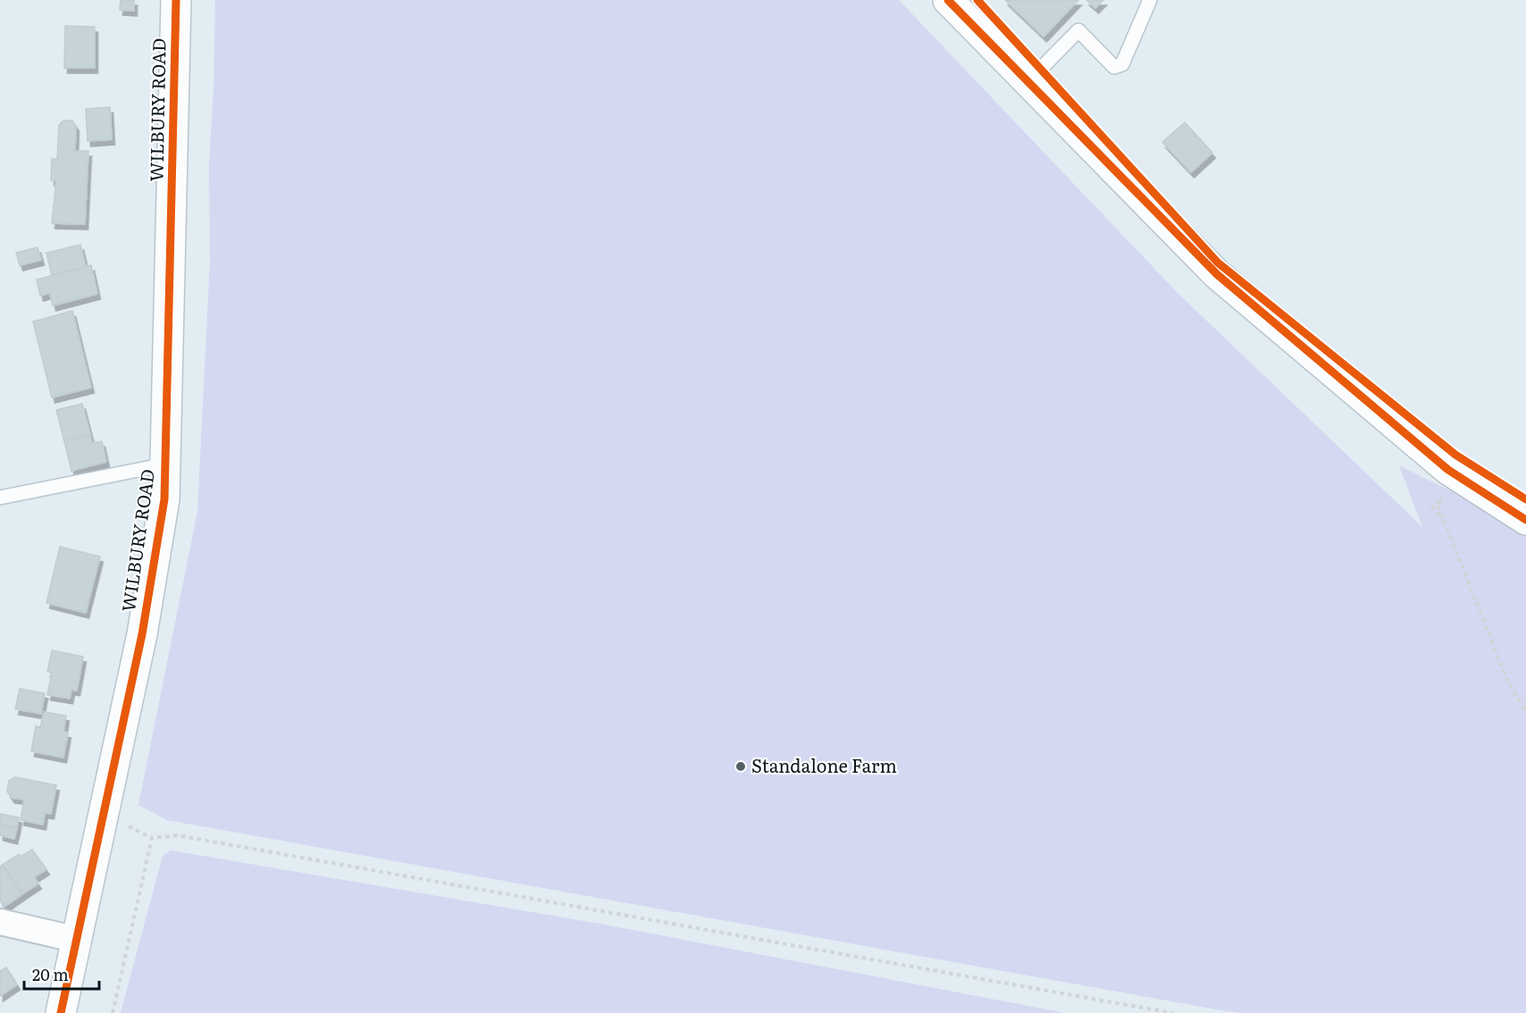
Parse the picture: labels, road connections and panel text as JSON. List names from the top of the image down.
{
  "streets": {
    "street": ["WILBURY ROAD"]
  },
  "places": ["Standalone Farm"],
  "scale_bar": "20 m"
}
